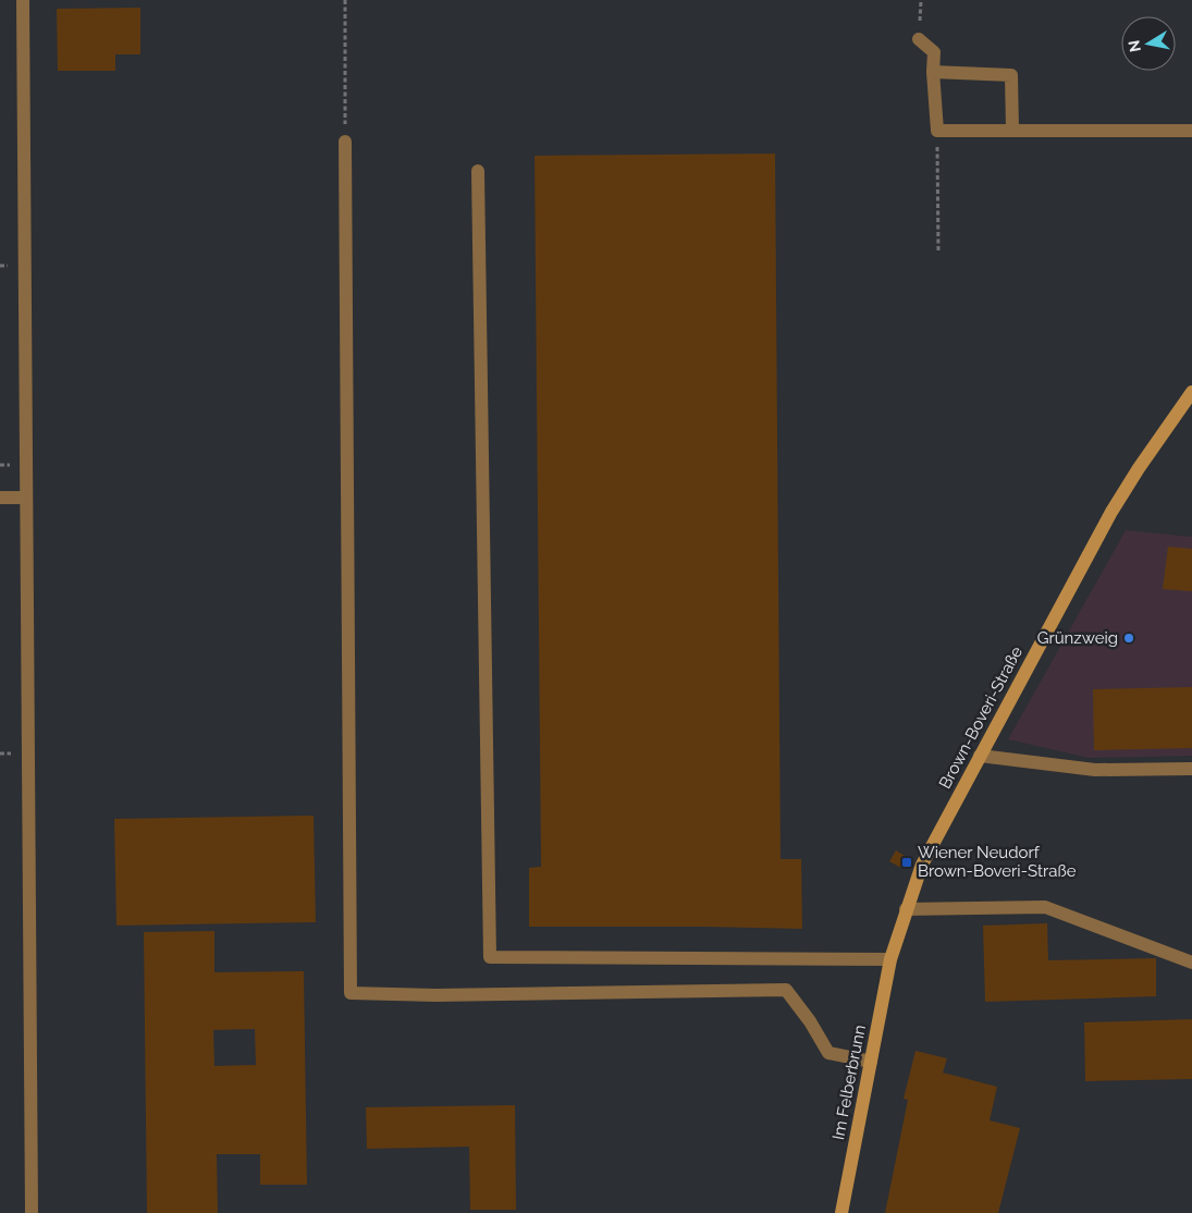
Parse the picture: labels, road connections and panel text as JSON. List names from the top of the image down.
{
  "streets": {
    "street": ["Brown-Boveri-Straße", "Im Felberbrunn"]
  },
  "crossings": [
    ["Brown-Boveri-Straße", "Im Felberbrunn"]
  ],
  "places": {
    "other": ["Grünzweig"],
    "transit": ["Wiener Neudorf Brown-Boveri-Straße"]
  },
  "north": "left"
}
